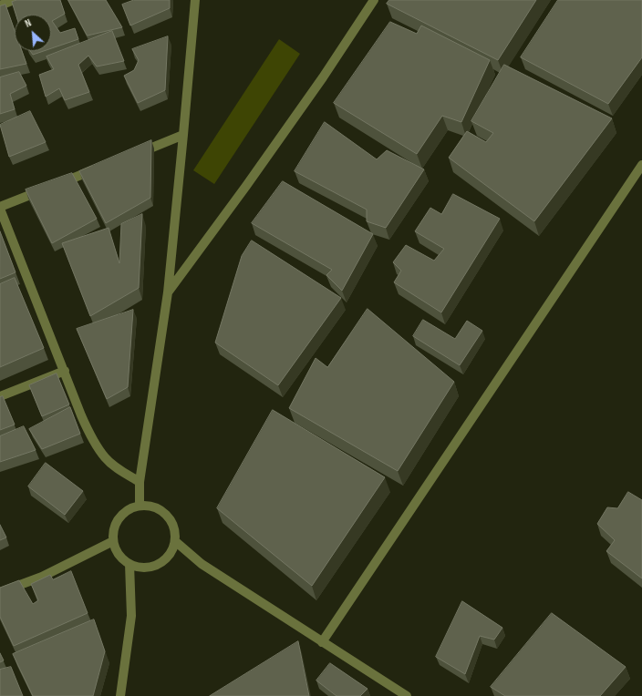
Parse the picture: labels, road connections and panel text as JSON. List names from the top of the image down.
{
  "north": "top left"
}
